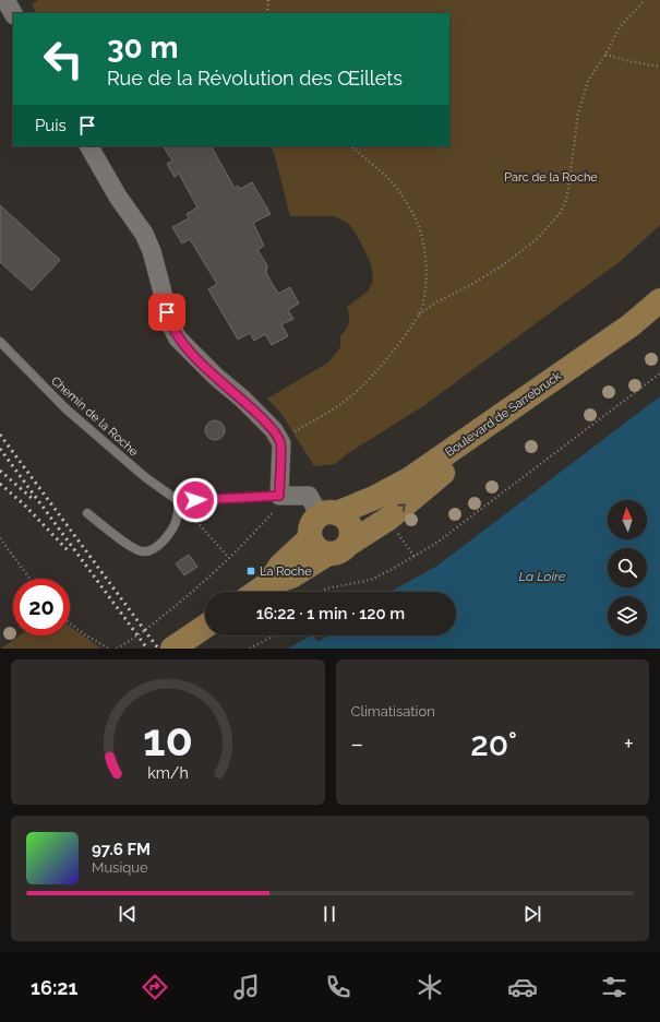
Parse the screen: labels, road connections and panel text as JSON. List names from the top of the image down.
{
  "streets": {
    "main road": ["Boulevard de Sarrebruck"],
    "lane": ["Chemin de la Roche"]
  },
  "water": ["La Loire"],
  "parks": ["Parc de la Roche"],
  "places": {
    "transit": ["La Roche"]
  },
  "north": "top",
  "page": {
    "turn": ["30 m", "Rue de la Révolution des Œillets"],
    "then": "Puis",
    "limit": "20",
    "trip": "16:22 · 1 min · 120 m",
    "tile": "Climatisation",
    "heat": ["−", "20°", "+"],
    "song": ["97.6 FM", "Musique"],
    "tabs": "16:21",
    "gauge": ["10", "km/h"]
  }
}
